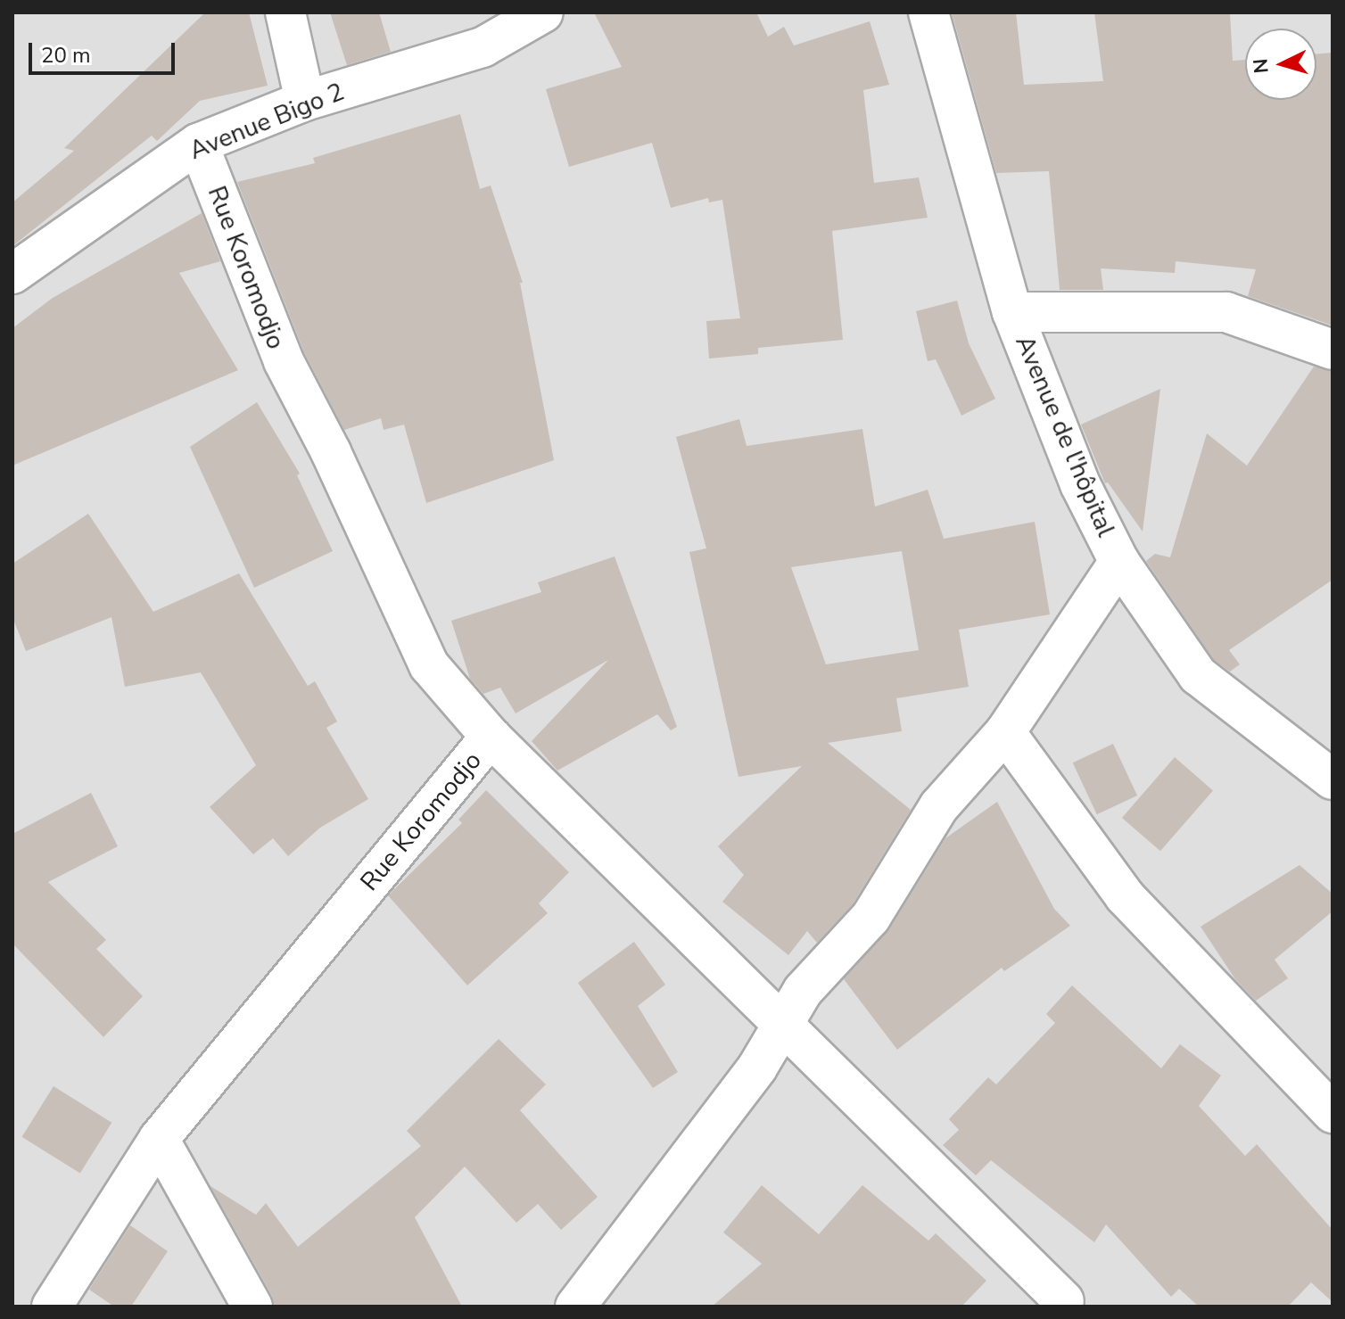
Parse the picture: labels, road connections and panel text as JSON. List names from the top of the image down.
{
  "streets": {
    "street": ["Avenue Bigo 2", "Rue Koromodjo", "Avenue de l'hôpital"]
  },
  "crossings": [
    ["Avenue Bigo 2", "Rue Koromodjo"]
  ],
  "scale_bar": "20 m",
  "north": "left"
}
